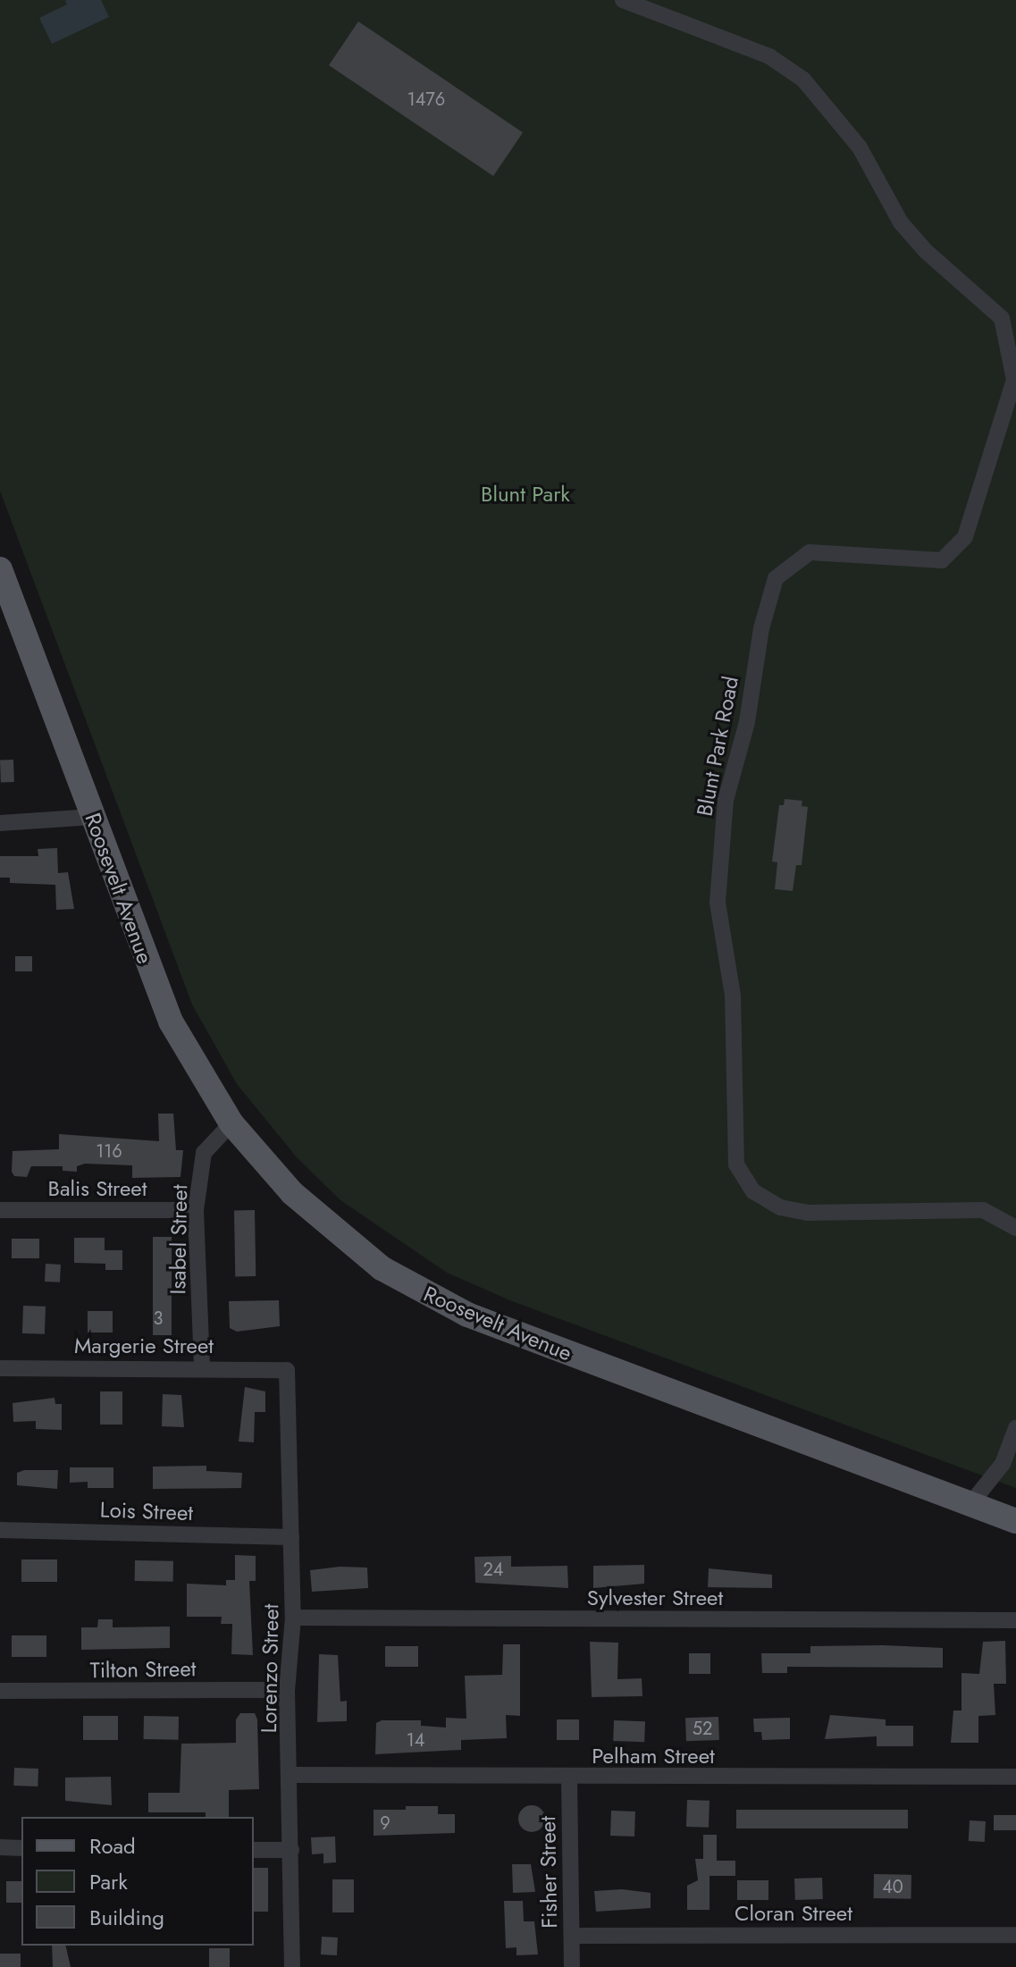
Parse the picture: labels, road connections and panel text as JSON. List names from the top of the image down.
{
  "streets": {
    "main road": ["Roosevelt Avenue"],
    "street": [
      "Blunt Park Road",
      "Balis Street",
      "Isabel Street",
      "Margerie Street",
      "Lois Street",
      "Sylvester Street",
      "Lorenzo Street",
      "Tilton Street",
      "Pelham Street",
      "Fisher Street",
      "Cloran Street"
    ]
  },
  "crossings": [
    ["Roosevelt Avenue", "Isabel Street"],
    ["Balis Street", "Isabel Street"],
    ["Isabel Street", "Margerie Street"],
    ["Margerie Street", "Lorenzo Street"],
    ["Lois Street", "Lorenzo Street"],
    ["Sylvester Street", "Lorenzo Street"],
    ["Lorenzo Street", "Tilton Street"],
    ["Lorenzo Street", "Pelham Street"],
    ["Pelham Street", "Fisher Street"],
    ["Fisher Street", "Cloran Street"]
  ],
  "parks": ["Blunt Park"],
  "house_numbers": [
    "1476",
    "116",
    "3",
    "24",
    "52",
    "14",
    "9",
    "40"
  ],
  "legend": ["Road", "Park", "Building"]
}
